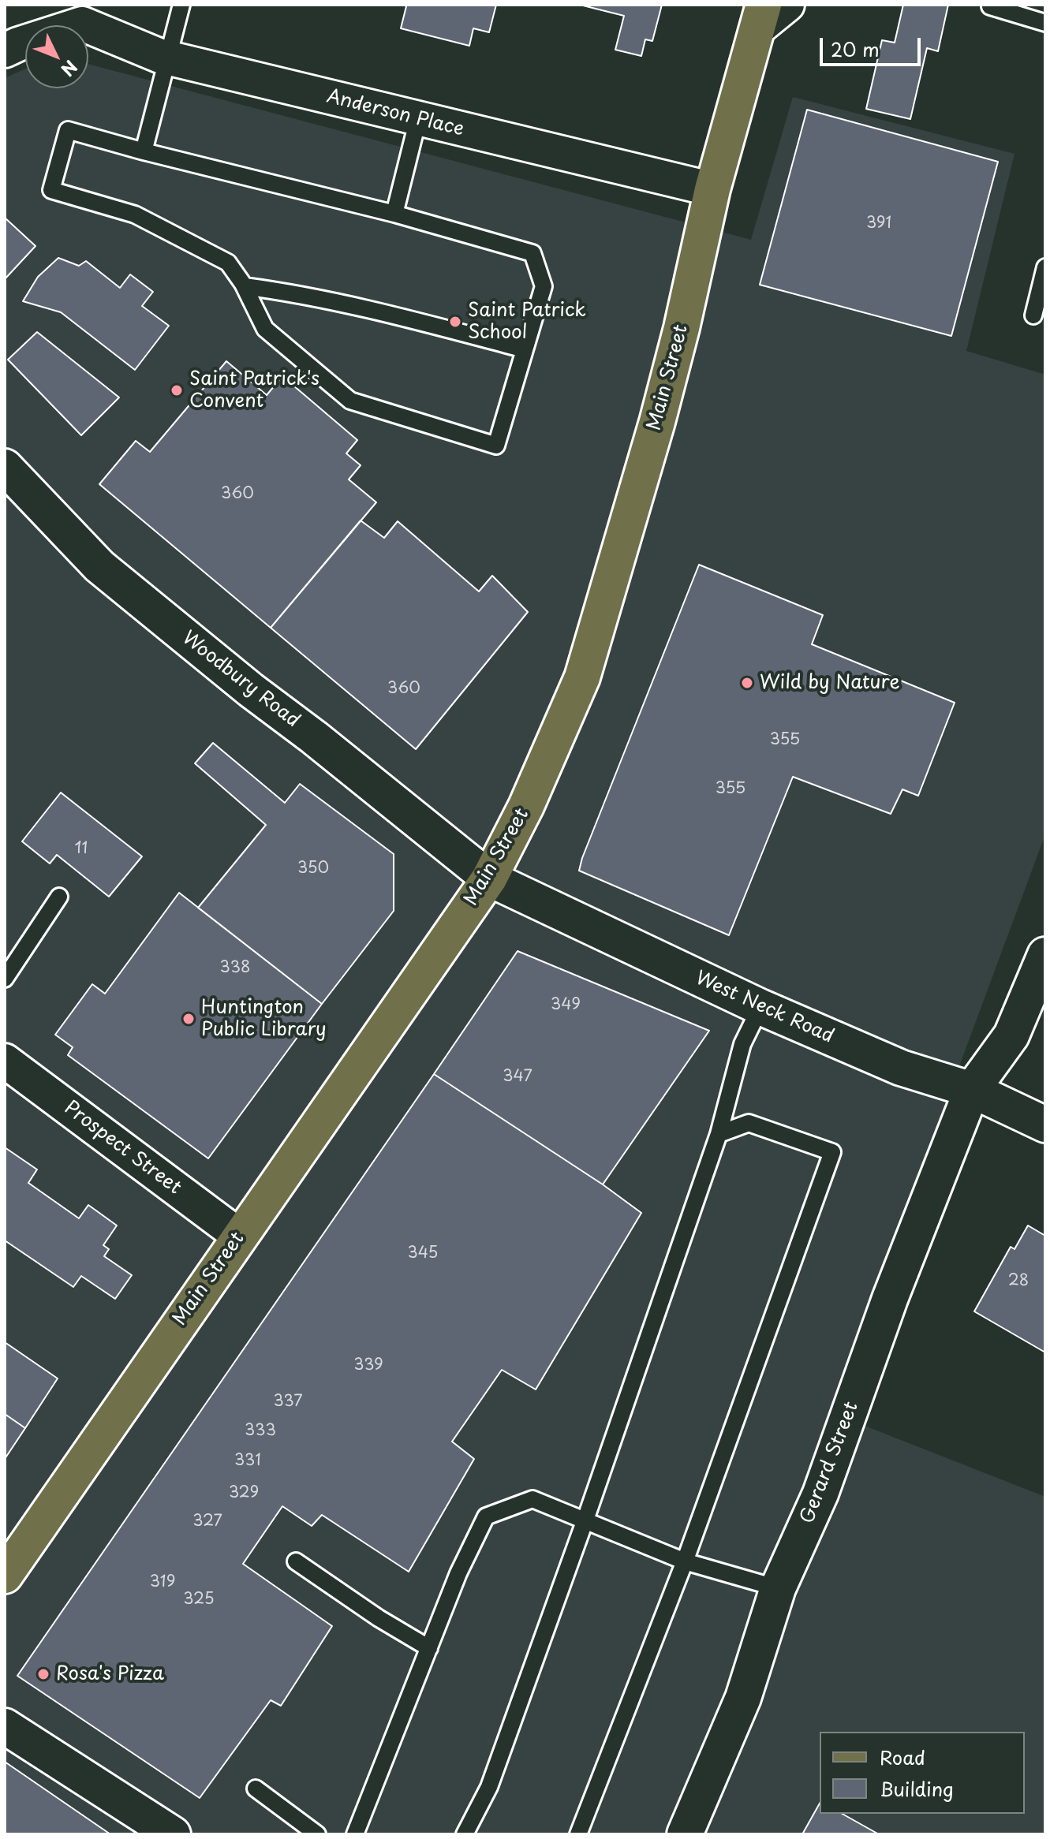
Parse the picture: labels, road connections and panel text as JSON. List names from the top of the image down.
{
  "streets": {
    "main road": ["Main Street"],
    "street": [
      "Anderson Place",
      "Woodbury Road",
      "West Neck Road",
      "Prospect Street",
      "Gerard Street"
    ]
  },
  "crossings": [
    ["Anderson Place", "Main Street"],
    ["Main Street", "Woodbury Road"],
    ["Main Street", "West Neck Road"],
    ["Main Street", "Prospect Street"],
    ["Woodbury Road", "West Neck Road"],
    ["West Neck Road", "Gerard Street"]
  ],
  "places": [
    "Saint Patrick School",
    "Saint Patrick's Convent",
    "Wild by Nature",
    "Huntington Public Library",
    "Rosa's Pizza"
  ],
  "house_numbers": [
    "391",
    "360",
    "360",
    "355",
    "355",
    "11",
    "350",
    "338",
    "349",
    "347",
    "345",
    "28",
    "339",
    "337",
    "333",
    "331",
    "329",
    "327",
    "319",
    "325"
  ],
  "legend": ["Road", "Building"],
  "scale_bar": "20 m",
  "north": "bottom right"
}
